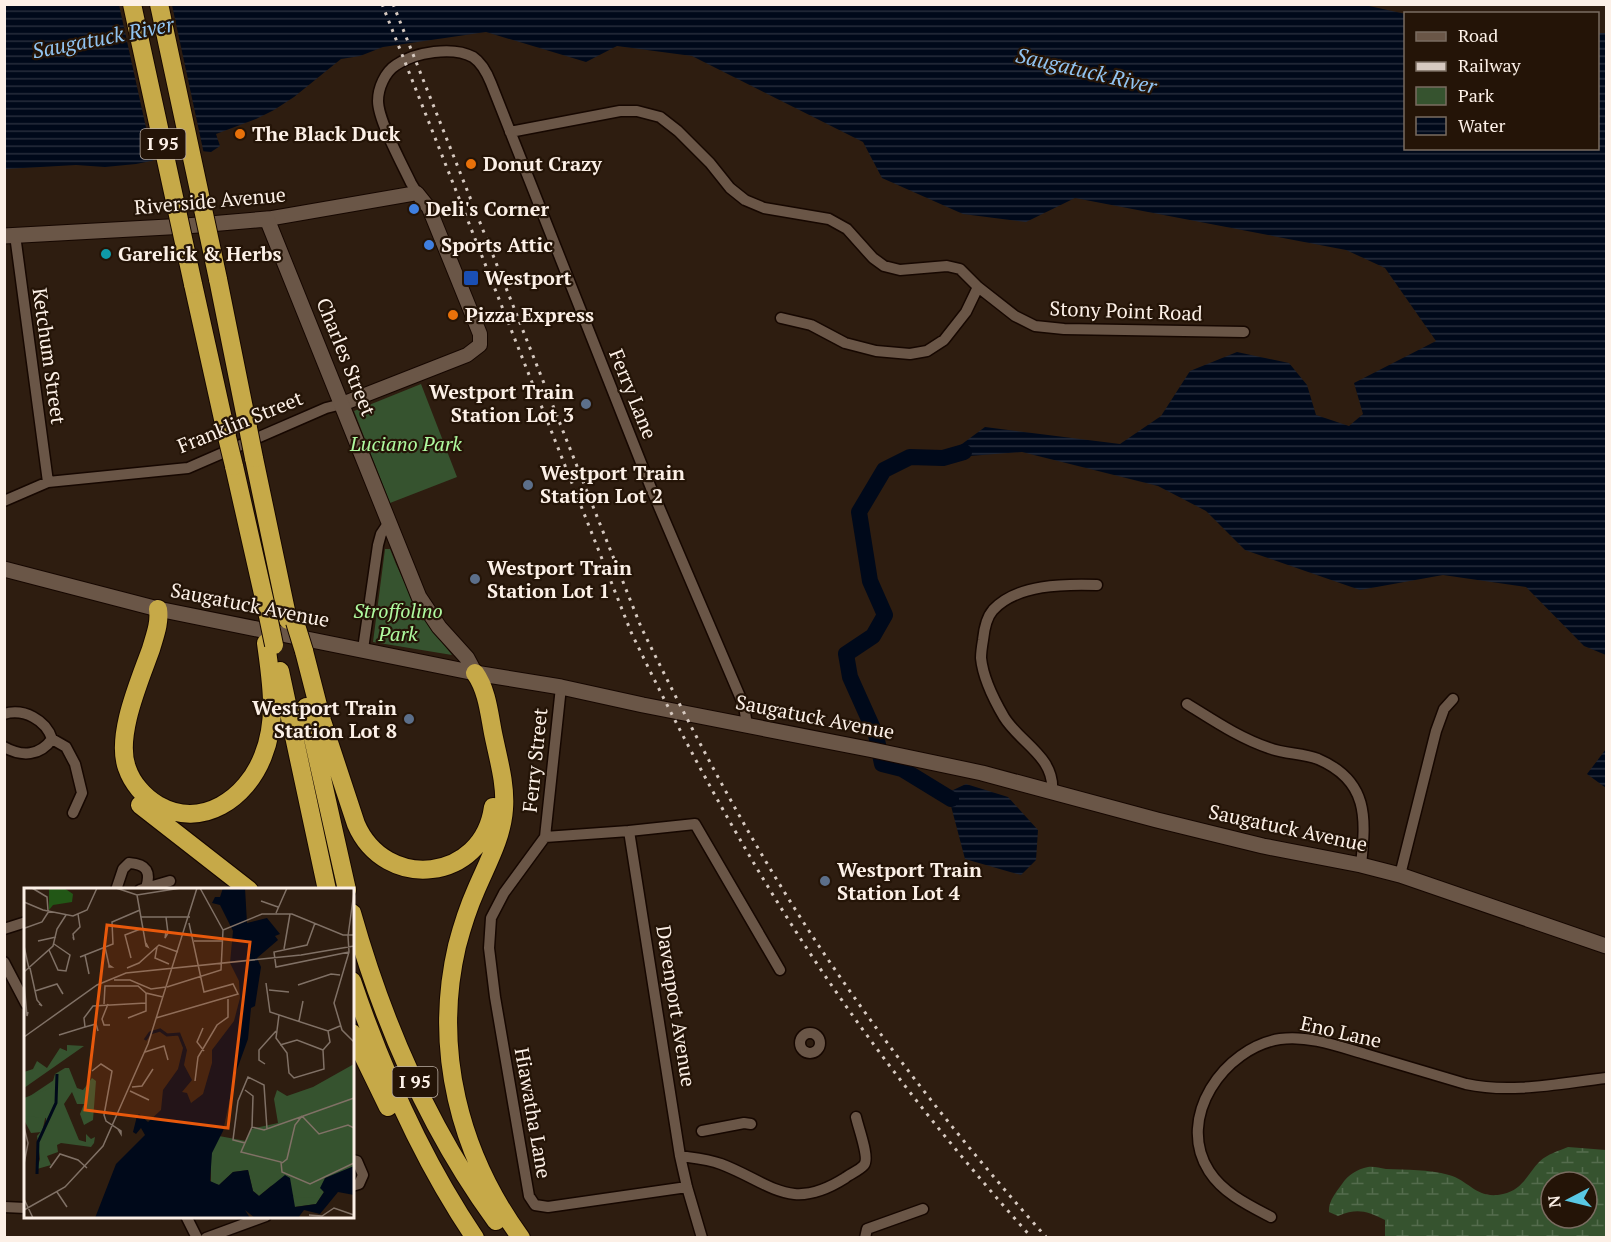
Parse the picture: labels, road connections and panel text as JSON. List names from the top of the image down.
{
  "streets": {
    "highway": ["I 95"],
    "main road": ["Riverside Avenue", "Charles Street", "Saugatuck Avenue"],
    "street": [
      "Stony Point Road",
      "Ketchum Street",
      "Ferry Lane",
      "Franklin Street",
      "Ferry Street",
      "Davenport Avenue",
      "Eno Lane",
      "Hiawatha Lane"
    ]
  },
  "crossings": [
    ["Riverside Avenue", "Ketchum Street"],
    ["Riverside Avenue", "Charles Street"],
    ["Riverside Avenue", "Ferry Lane"],
    ["Riverside Avenue", "Franklin Street"],
    ["Stony Point Road", "Ferry Lane"],
    ["Ketchum Street", "Franklin Street"],
    ["Charles Street", "Franklin Street"],
    ["Charles Street", "Saugatuck Avenue"],
    ["Ferry Lane", "Franklin Street"],
    ["Ferry Lane", "Saugatuck Avenue"],
    ["Saugatuck Avenue", "Ferry Street"],
    ["Ferry Street", "Hiawatha Lane"],
    ["Davenport Avenue", "Hiawatha Lane"]
  ],
  "water": ["Saugatuck River"],
  "parks": ["Luciano Park", "Stroffolino Park"],
  "places": {
    "other": [
      "The Black Duck",
      "Donut Crazy",
      "Deli's Corner",
      "Sports Attic",
      "Garelick & Herbs",
      "Pizza Express",
      "Westport Train Station Lot 3",
      "Westport Train Station Lot 2",
      "Westport Train Station Lot 1",
      "Westport Train Station Lot 8",
      "Westport Train Station Lot 4"
    ],
    "transit": ["Westport"]
  },
  "legend": [
    "Road",
    "Railway",
    "Park",
    "Water"
  ],
  "north": "left"
}
